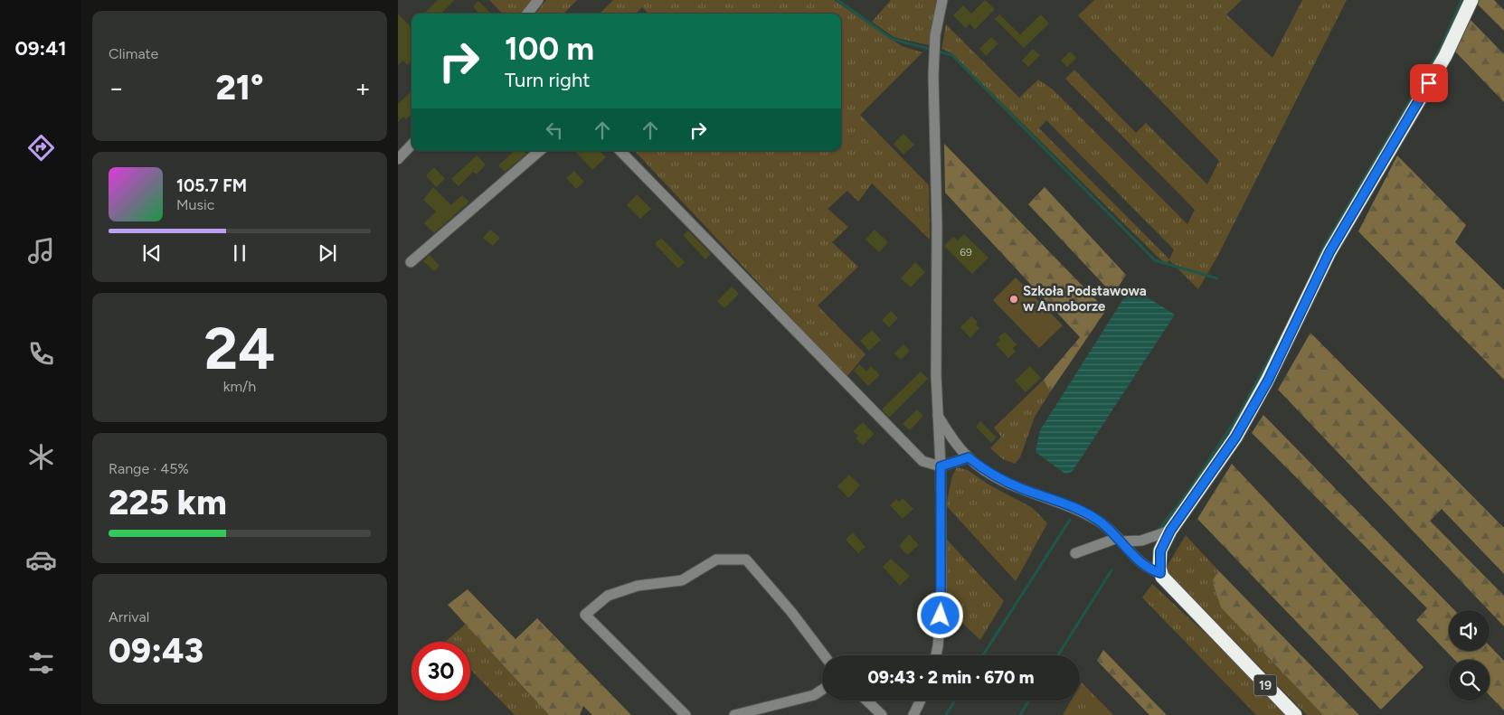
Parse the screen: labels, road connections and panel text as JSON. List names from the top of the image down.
{
  "streets": {
    "highway": ["19"]
  },
  "places": ["Szkoła Podstawowa w Annoborze"],
  "house_numbers": ["69"],
  "page": {
    "tabs": "09:41",
    "tile": [
      "Climate",
      ["24", "km/h"],
      ["Range · 45%", "225 km"],
      ["Arrival", "09:43"]
    ],
    "turn": ["100 m", "Turn right"],
    "heat": ["−", "21°", "+"],
    "song": ["105.7 FM", "Music"],
    "limit": "30",
    "trip": "09:43 · 2 min · 670 m"
  }
}
